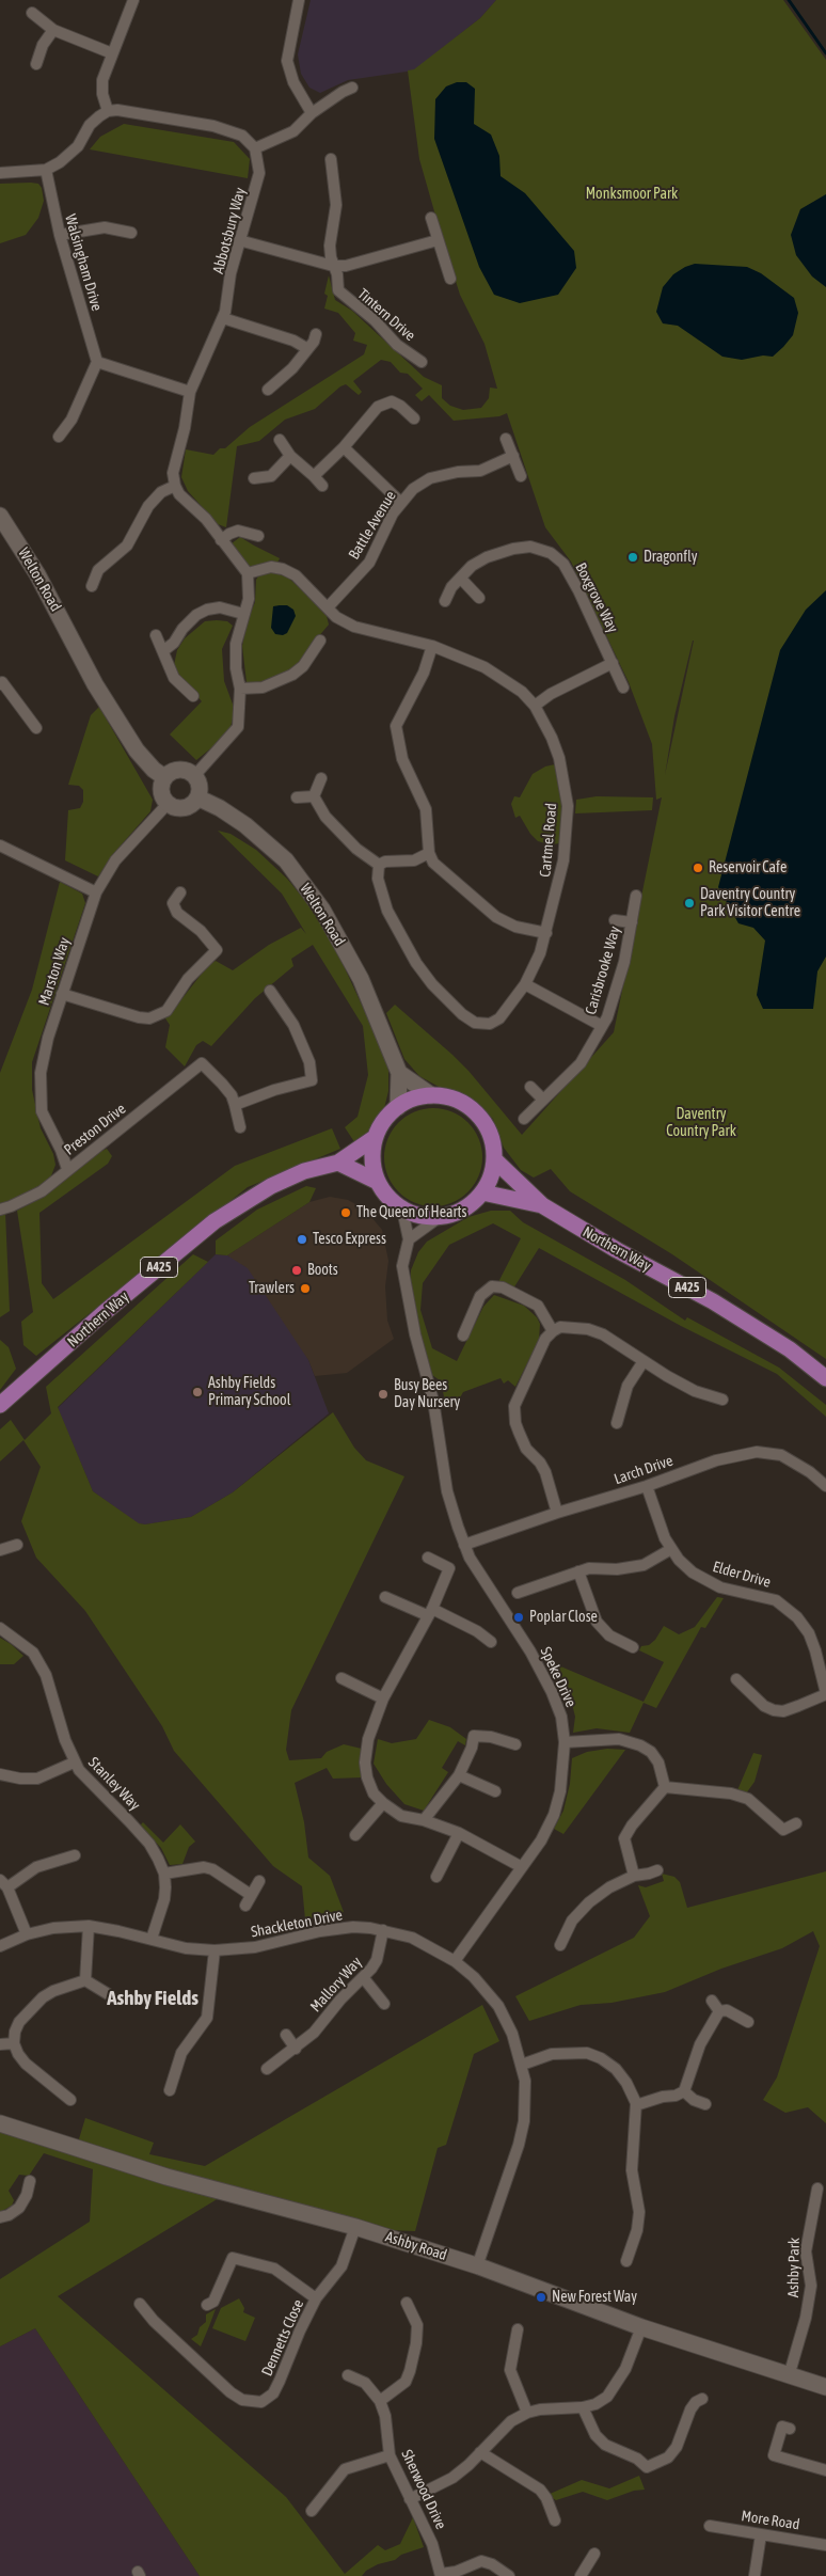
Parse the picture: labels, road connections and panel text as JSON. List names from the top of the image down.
{
  "streets": {
    "main road": ["Northern Way", "A425"],
    "street": [
      "Abbotsbury Way",
      "Walsingham Drive",
      "Tintern Drive",
      "Battle Avenue",
      "Welton Road",
      "Boxgrove Way",
      "Cartmel Road",
      "Carisbrooke Way",
      "Marston Way",
      "Preston Drive",
      "Larch Drive",
      "Elder Drive",
      "Speke Drive",
      "Stanley Way",
      "Shackleton Drive",
      "Mallory Way",
      "Ashby Road",
      "Ashby Park",
      "Dennetts Close",
      "Sherwood Drive",
      "More Road"
    ]
  },
  "crossings": [
    ["Battle Avenue", "Cartmel Road"],
    ["Welton Road", "Marston Way"],
    ["Welton Road", "A425"],
    ["Welton Road", "Speke Drive"],
    ["Cartmel Road", "Carisbrooke Way"],
    ["Marston Way", "Preston Drive"],
    ["Northern Way", "A425"],
    ["A425", "Speke Drive"],
    ["Larch Drive", "Elder Drive"],
    ["Larch Drive", "Speke Drive"],
    ["Speke Drive", "Shackleton Drive"],
    ["Stanley Way", "Shackleton Drive"],
    ["Shackleton Drive", "Mallory Way"],
    ["Shackleton Drive", "Ashby Road"],
    ["Ashby Road", "Ashby Park"],
    ["Ashby Road", "Dennetts Close"]
  ],
  "districts": ["Ashby Fields"],
  "parks": ["Monksmoor Park", "Daventry Country Park"],
  "places": [
    "Dragonfly",
    "Reservoir Cafe",
    "Daventry Country Park Visitor Centre",
    "The Queen of Hearts",
    "Tesco Express",
    "Boots",
    "Trawlers",
    "Ashby Fields Primary School",
    "Busy Bees Day Nursery",
    "Poplar Close",
    "New Forest Way"
  ]
}
